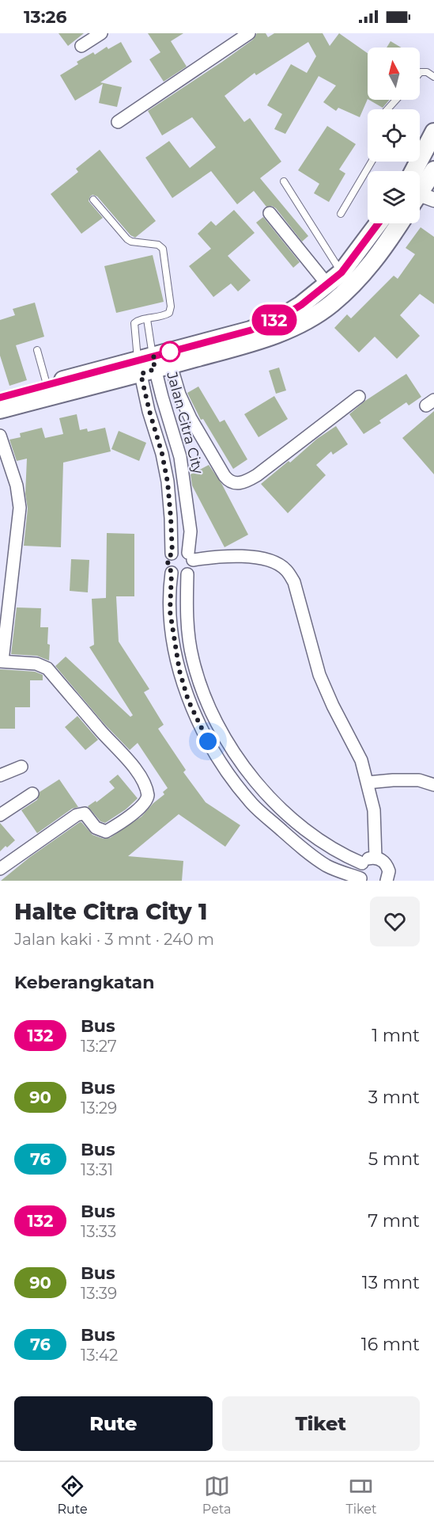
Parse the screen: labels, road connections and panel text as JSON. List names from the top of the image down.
{
  "streets": {
    "street": ["Jalan Citra City"]
  },
  "lines": ["bus line 132"],
  "north": "top",
  "page": {
    "status": "13:26",
    "on_map": "132",
    "heading": [
      ["Halte Citra City 1", "Jalan kaki · 3 mnt · 240 m"],
      "Keberangkatan"
    ],
    "list": [
      {
        "mark": "132",
        "name": "Bus",
        "note": "13:27",
        "value": "1 mnt"
      },
      {
        "mark": "90",
        "name": "Bus",
        "note": "13:29",
        "value": "3 mnt"
      },
      {
        "mark": "76",
        "name": "Bus",
        "note": "13:31",
        "value": "5 mnt"
      },
      {
        "mark": "132",
        "name": "Bus",
        "note": "13:33",
        "value": "7 mnt"
      },
      {
        "mark": "90",
        "name": "Bus",
        "note": "13:39",
        "value": "13 mnt"
      },
      {
        "mark": "76",
        "name": "Bus",
        "note": "13:42",
        "value": "16 mnt"
      }
    ],
    "buttons": ["Rute", "Tiket"],
    "tabs": ["Rute", "Peta", "Tiket"]
  }
}
